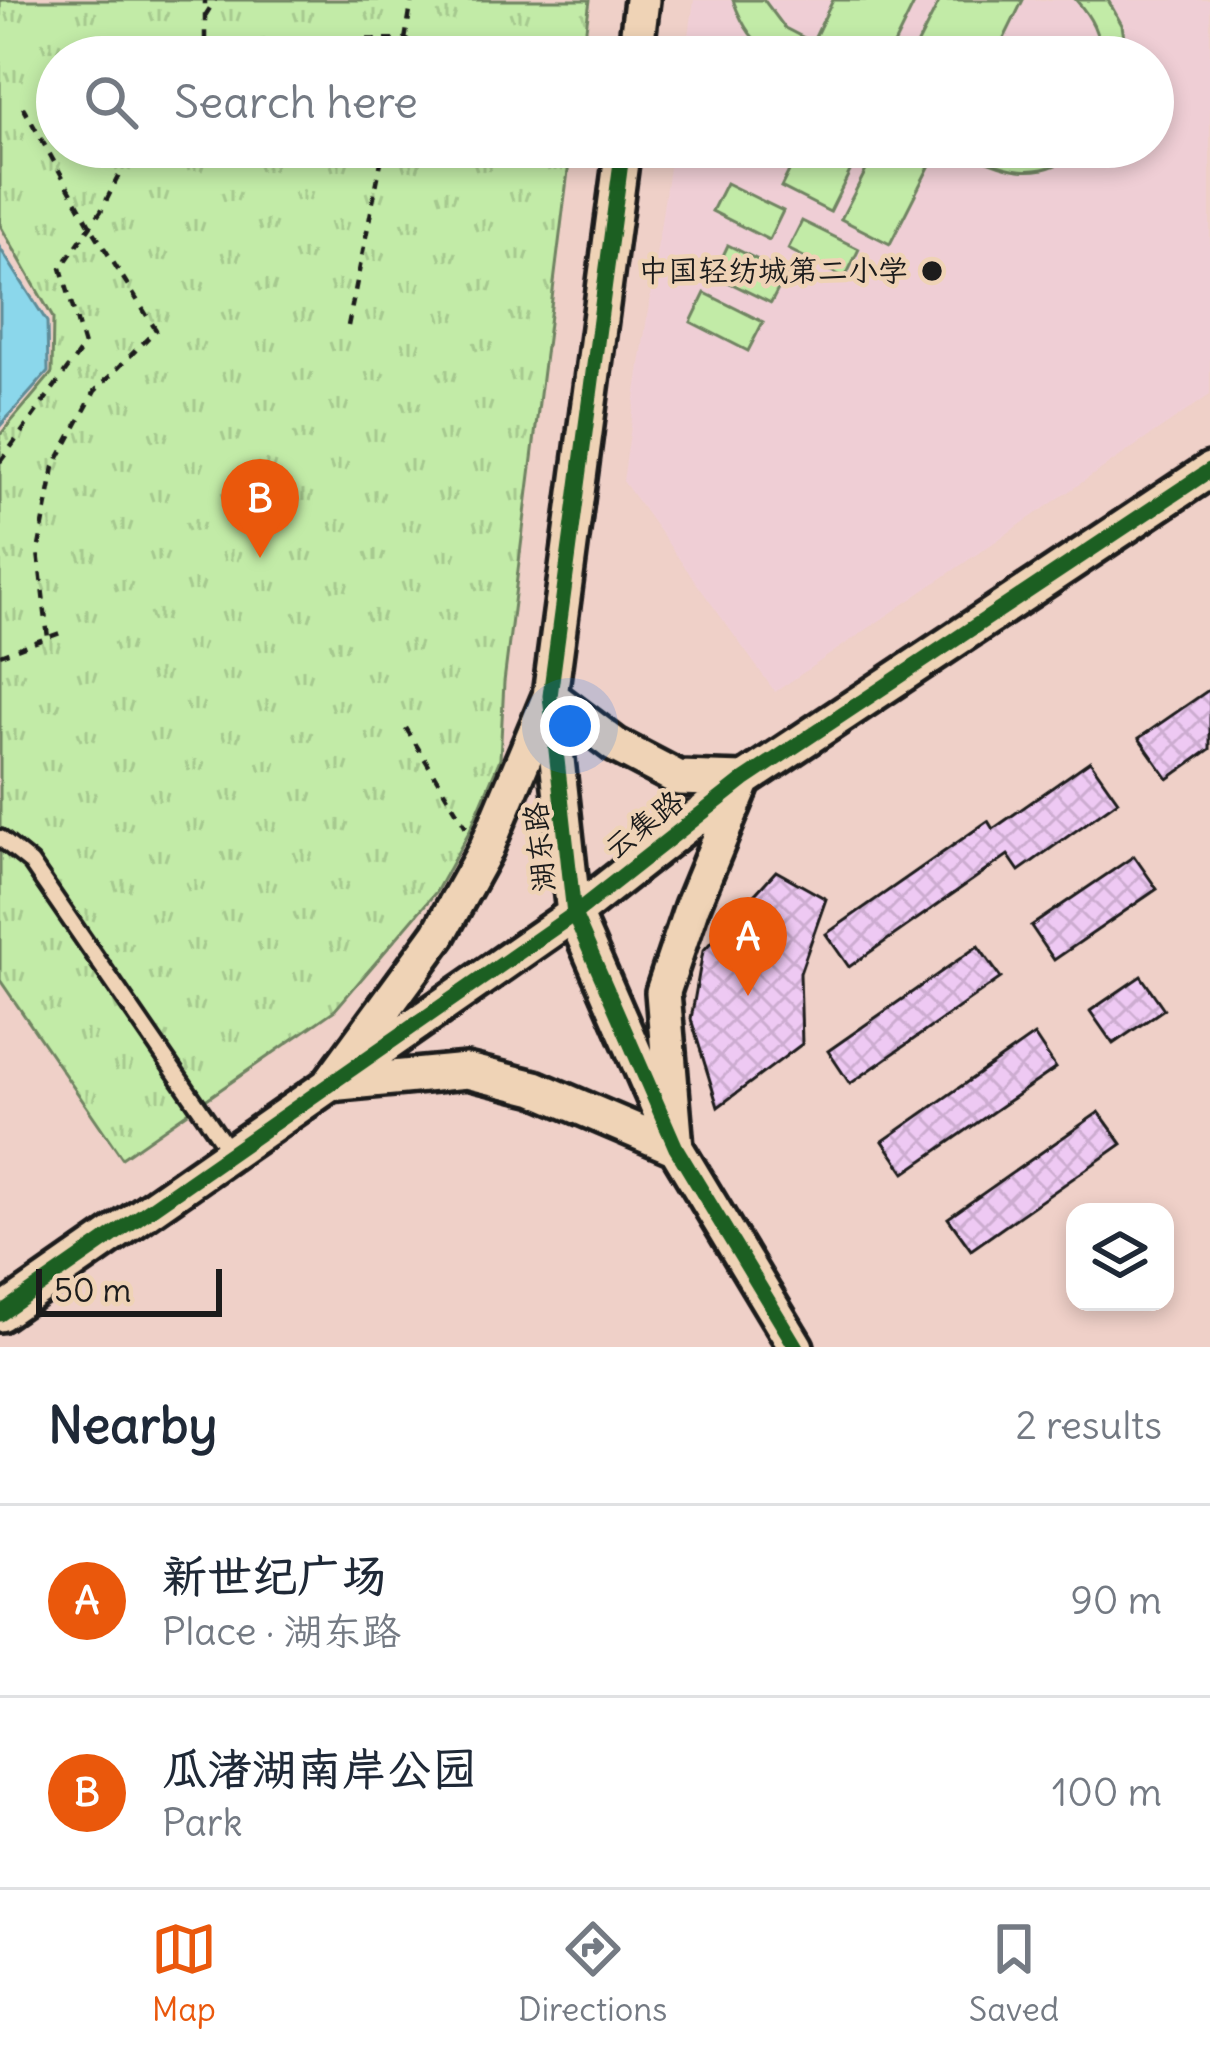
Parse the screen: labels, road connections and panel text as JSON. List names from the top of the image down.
{
  "streets": {
    "street": ["云集路", "湖东路"]
  },
  "crossings": [
    ["云集路", "湖东路"]
  ],
  "places": ["中国轻纺城第二小学"],
  "scale_bar": "50 m",
  "page": {
    "search": "Search here",
    "pins": ["B", "A"],
    "scale": "50 m",
    "heading": ["Nearby", "2 results"],
    "list": [
      {
        "mark": "A",
        "name": "新世纪广场",
        "note": "Place · 湖东路",
        "value": "90 m"
      },
      {
        "mark": "B",
        "name": "瓜渚湖南岸公园",
        "note": "Park",
        "value": "100 m"
      }
    ],
    "nav": ["Map", "Directions", "Saved"]
  }
}
